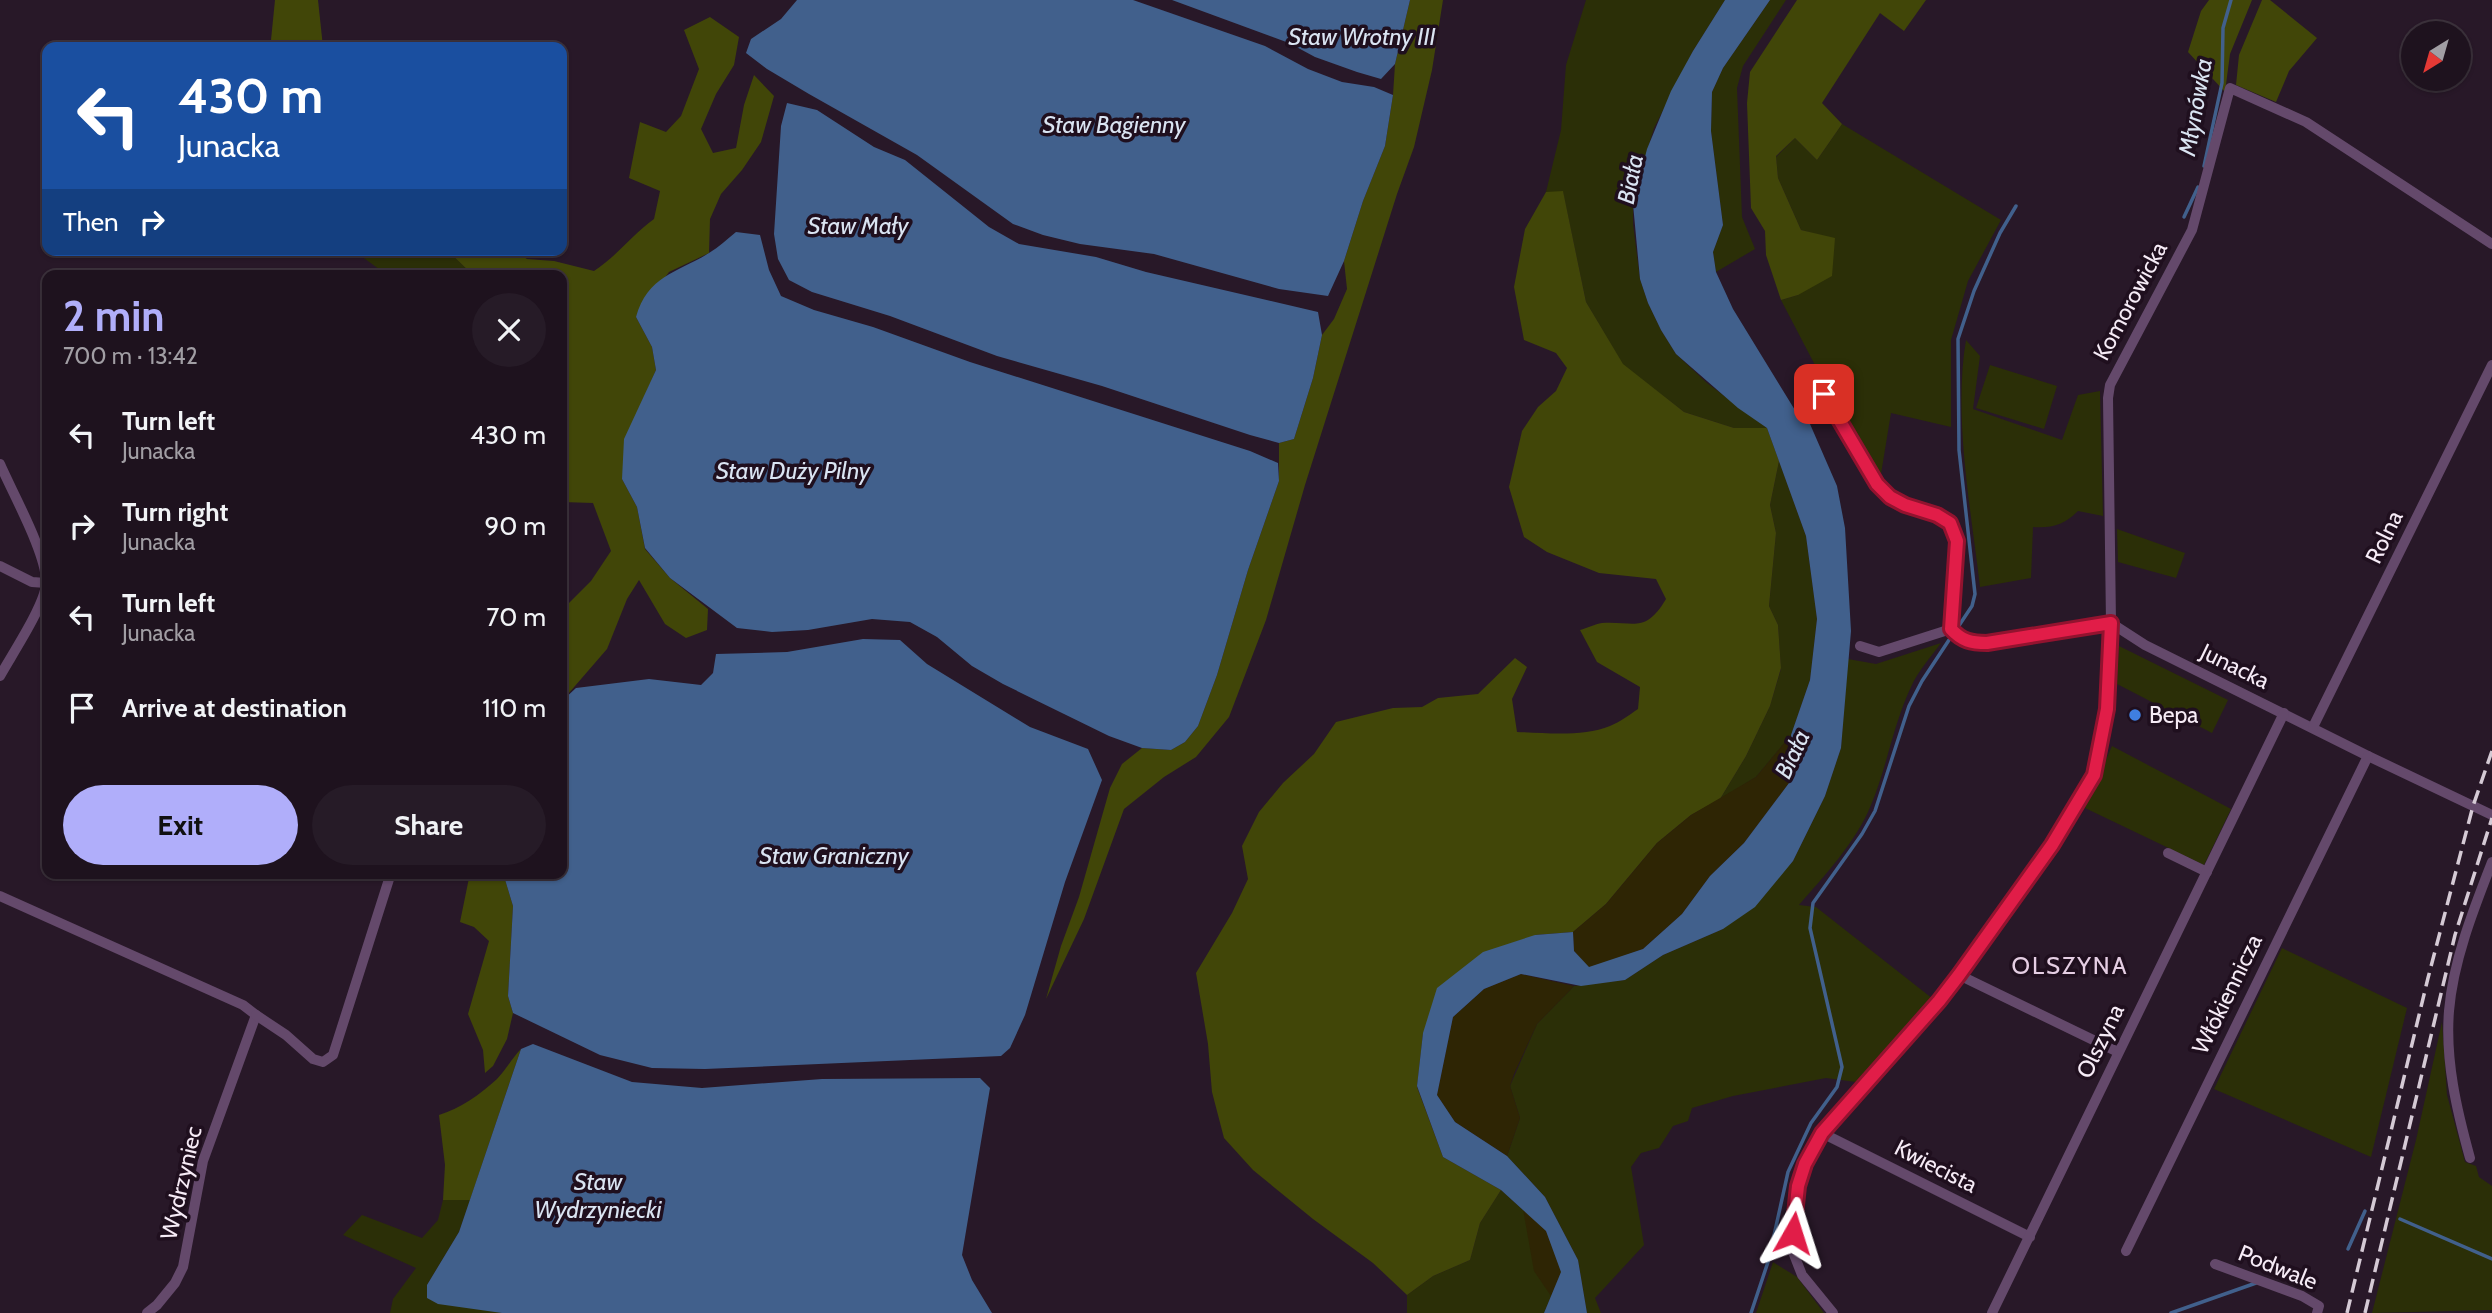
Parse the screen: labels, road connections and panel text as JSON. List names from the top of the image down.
{
  "streets": {
    "street": [
      "Komorowicka",
      "Rolna",
      "Junacka",
      "Włókiennicza",
      "Olszyna",
      "Kwiecista",
      "Wydrzyniec",
      "Podwale"
    ]
  },
  "crossings": [
    ["Komorowicka", "Junacka"],
    ["Komorowicka", "Kwiecista"],
    ["Rolna", "Junacka"],
    ["Junacka", "Włókiennicza"],
    ["Junacka", "Olszyna"],
    ["Olszyna", "Kwiecista"]
  ],
  "districts": ["OLSZYNA"],
  "water": [
    "Staw Wrotny III",
    "Młynówka",
    "Staw Bagienny",
    "Biała",
    "Staw Mały",
    "Staw Duży Pilny",
    "Staw Graniczny",
    "Staw Wydrzyniecki"
  ],
  "places": ["Bepa"],
  "north": "bottom left",
  "page": {
    "turn": ["430 m", "Junacka"],
    "then": "Then",
    "heading": ["2 min", "700 m · 13:42"],
    "list": [
      {
        "name": "Turn left",
        "note": "Junacka",
        "value": "430 m"
      },
      {
        "name": "Turn right",
        "note": "Junacka",
        "value": "90 m"
      },
      {
        "name": "Turn left",
        "note": "Junacka",
        "value": "70 m"
      },
      {
        "name": "Arrive at destination",
        "value": "110 m"
      }
    ],
    "buttons": ["Exit", "Share"]
  }
}
